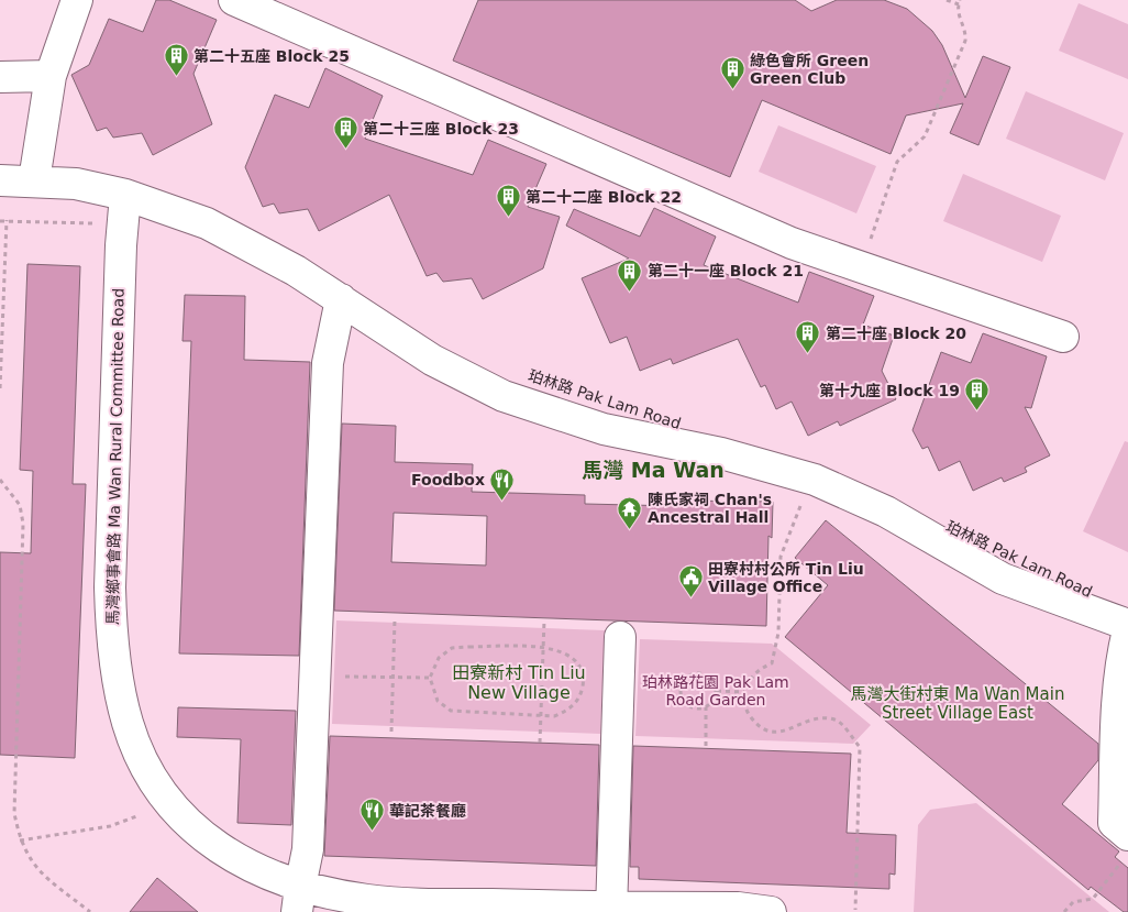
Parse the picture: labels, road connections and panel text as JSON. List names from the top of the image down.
{
  "streets": {
    "street": ["珀林路 Pak Lam Road", "馬灣鄉事會路 Ma Wan Rural Committee Road"]
  },
  "crossings": [
    ["珀林路 Pak Lam Road", "馬灣鄉事會路 Ma Wan Rural Committee Road"]
  ],
  "districts": ["馬灣 Ma Wan", "田寮新村 Tin Liu New Village", "馬灣大街村東 Ma Wan Main Street Village East"],
  "parks": ["珀林路花園 Pak Lam Road Garden"],
  "places": {
    "building": [
      "第二十五座 Block 25",
      "綠色會所 Green Green Club",
      "第二十三座 Block 23",
      "第二十二座 Block 22",
      "第二十一座 Block 21",
      "第二十座 Block 20",
      "第十九座 Block 19"
    ],
    "restaurant": ["Foodbox", "華記茶餐廳"],
    "temple": ["陳氏家祠 Chan's Ancestral Hall"],
    "public building": ["田寮村村公所 Tin Liu Village Office"]
  }
}
